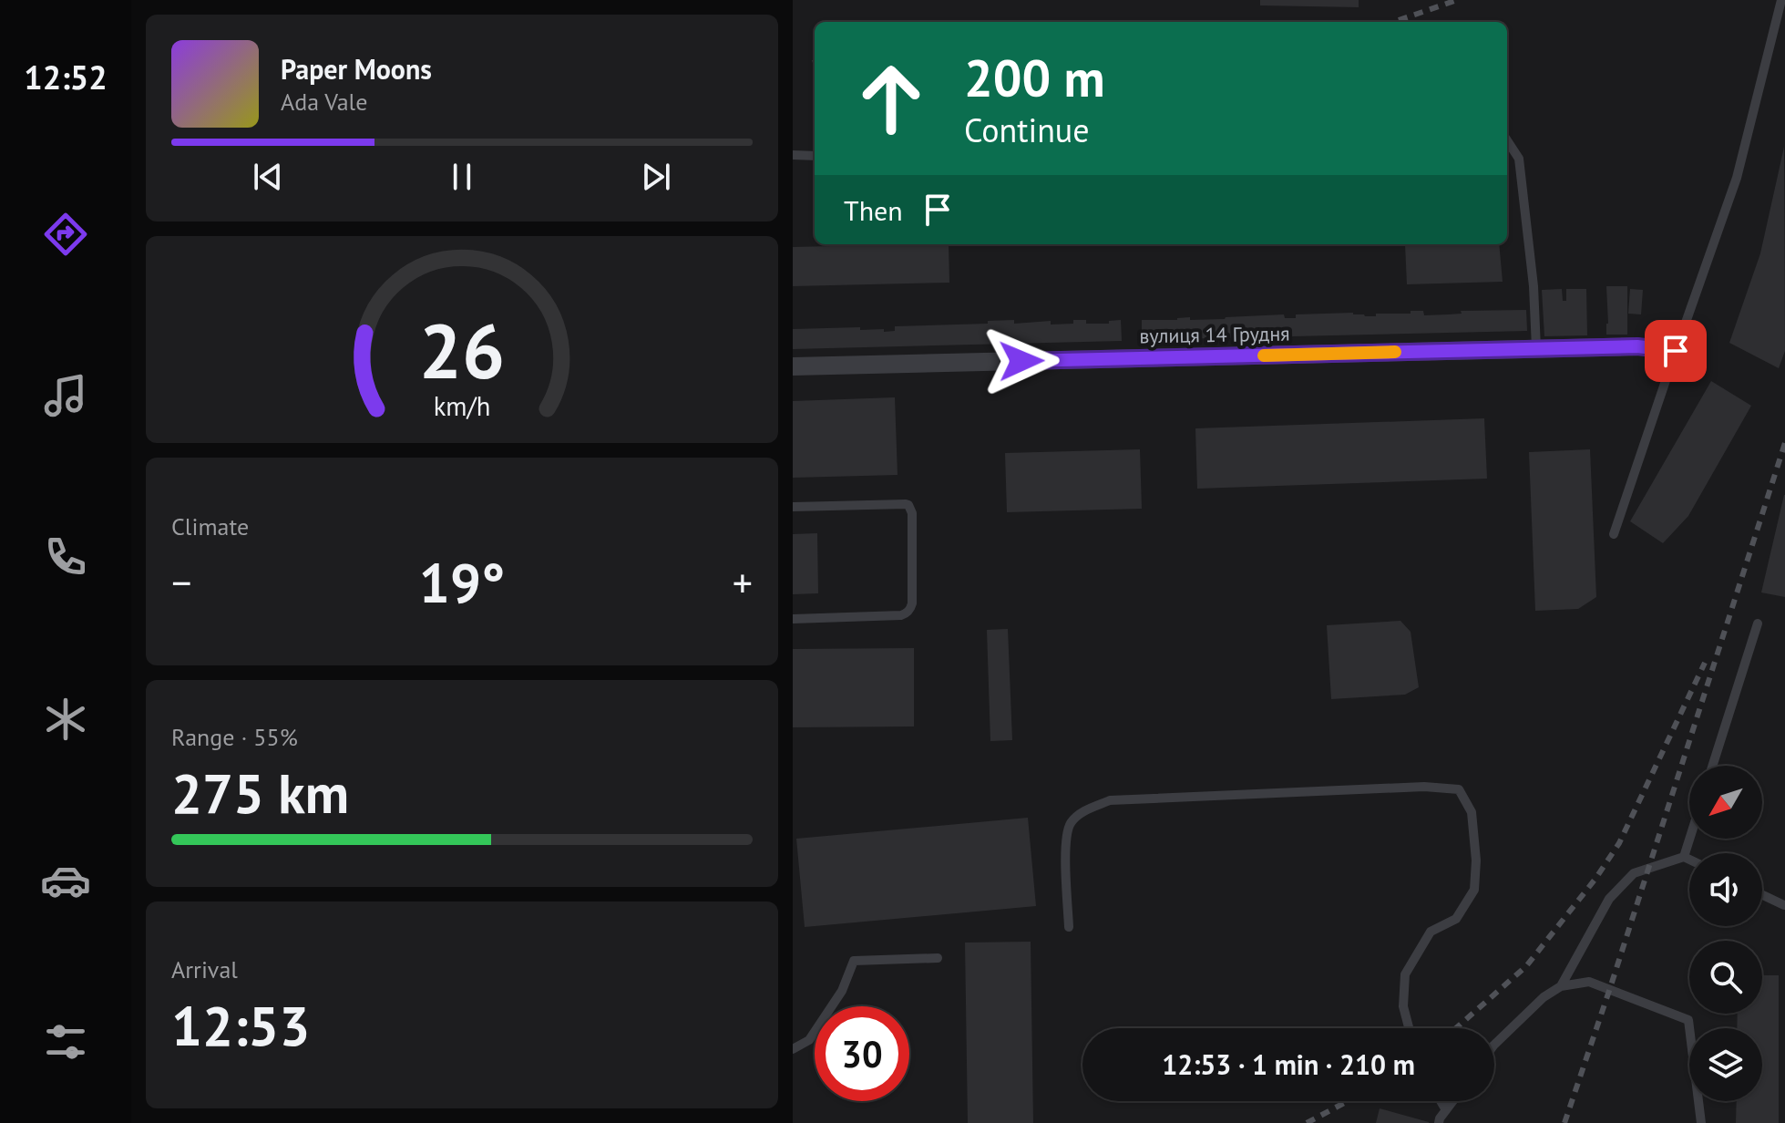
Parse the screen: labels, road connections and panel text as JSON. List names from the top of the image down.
{
  "streets": {
    "street": ["вулиця 14 Грудня"]
  },
  "north": "bottom left",
  "page": {
    "tabs": "12:52",
    "turn": ["200 m", "Continue"],
    "song": ["Paper Moons", "Ada Vale"],
    "then": "Then",
    "tile": [
      "Climate",
      ["Range · 55%", "275 km"],
      ["Arrival", "12:53"]
    ],
    "heat": ["−", "19°", "+"],
    "limit": "30",
    "trip": "12:53 · 1 min · 210 m",
    "gauge": ["26", "km/h"]
  }
}
